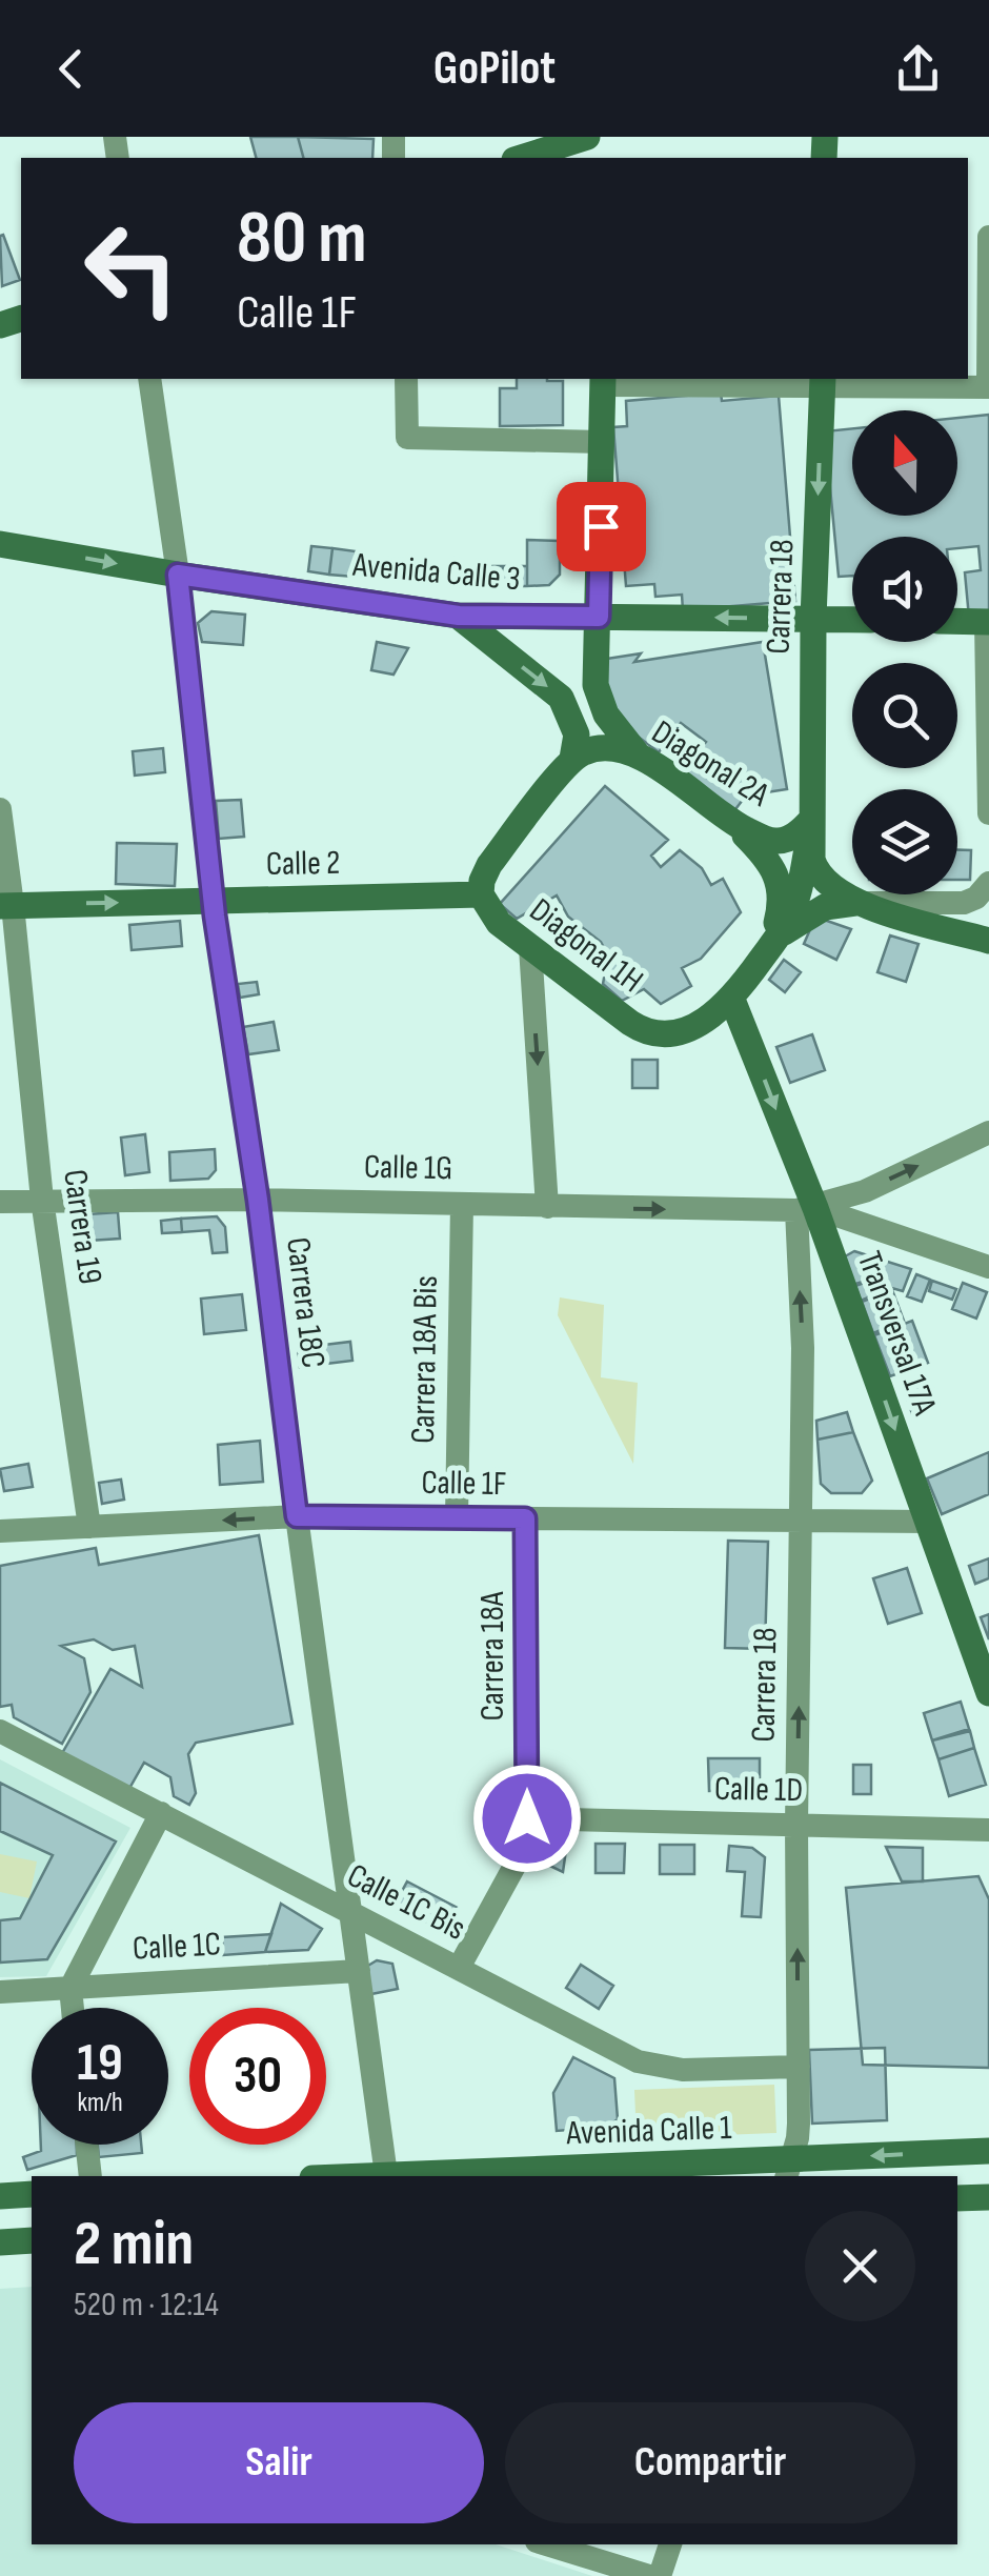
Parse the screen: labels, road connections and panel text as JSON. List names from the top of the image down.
{
  "streets": {
    "street": [
      "Avenida Calle 3",
      "Carrera 18",
      "Diagonal 2A",
      "Calle 2",
      "Diagonal 1H",
      "Calle 1G",
      "Carrera 19",
      "Carrera 18C",
      "Transversal 17A",
      "Carrera 18A Bis",
      "Calle 1F",
      "Carrera 18A",
      "Calle 1D",
      "Calle 1C Bis",
      "Calle 1C",
      "Avenida Calle 1"
    ]
  },
  "crossings": [
    ["Avenida Calle 3", "Carrera 18"],
    ["Avenida Calle 3", "Carrera 18C"],
    ["Carrera 18", "Diagonal 2A"],
    ["Carrera 18", "Calle 2"],
    ["Carrera 18", "Diagonal 1H"],
    ["Carrera 18", "Calle 1G"],
    ["Carrera 18", "Transversal 17A"],
    ["Carrera 18", "Calle 1F"],
    ["Carrera 18", "Calle 1D"],
    ["Carrera 18", "Calle 1C Bis"],
    ["Carrera 18", "Avenida Calle 1"],
    ["Diagonal 2A", "Calle 2"],
    ["Diagonal 2A", "Diagonal 1H"],
    ["Diagonal 2A", "Transversal 17A"],
    ["Calle 2", "Diagonal 1H"],
    ["Calle 2", "Carrera 19"],
    ["Calle 2", "Carrera 18C"],
    ["Calle 2", "Transversal 17A"],
    ["Diagonal 1H", "Transversal 17A"],
    ["Calle 1G", "Carrera 19"],
    ["Calle 1G", "Carrera 18C"],
    ["Calle 1G", "Transversal 17A"],
    ["Calle 1G", "Carrera 18A Bis"],
    ["Carrera 19", "Calle 1F"],
    ["Carrera 18C", "Calle 1F"],
    ["Carrera 18C", "Calle 1C Bis"],
    ["Carrera 18C", "Calle 1C"],
    ["Carrera 18C", "Avenida Calle 1"],
    ["Transversal 17A", "Calle 1F"],
    ["Carrera 18A Bis", "Calle 1F"],
    ["Calle 1F", "Carrera 18A"],
    ["Carrera 18A", "Calle 1D"],
    ["Carrera 18A", "Calle 1C Bis"]
  ],
  "one_way": ["Calle 2", "Transversal 17A"],
  "north": "top",
  "page": {
    "header": "GoPilot",
    "turn": ["80 m", "Calle 1F"],
    "speed": "19 km/h",
    "limit": "30",
    "heading": ["2 min", "520 m · 12:14"],
    "buttons": ["Salir", "Compartir"]
  }
}
